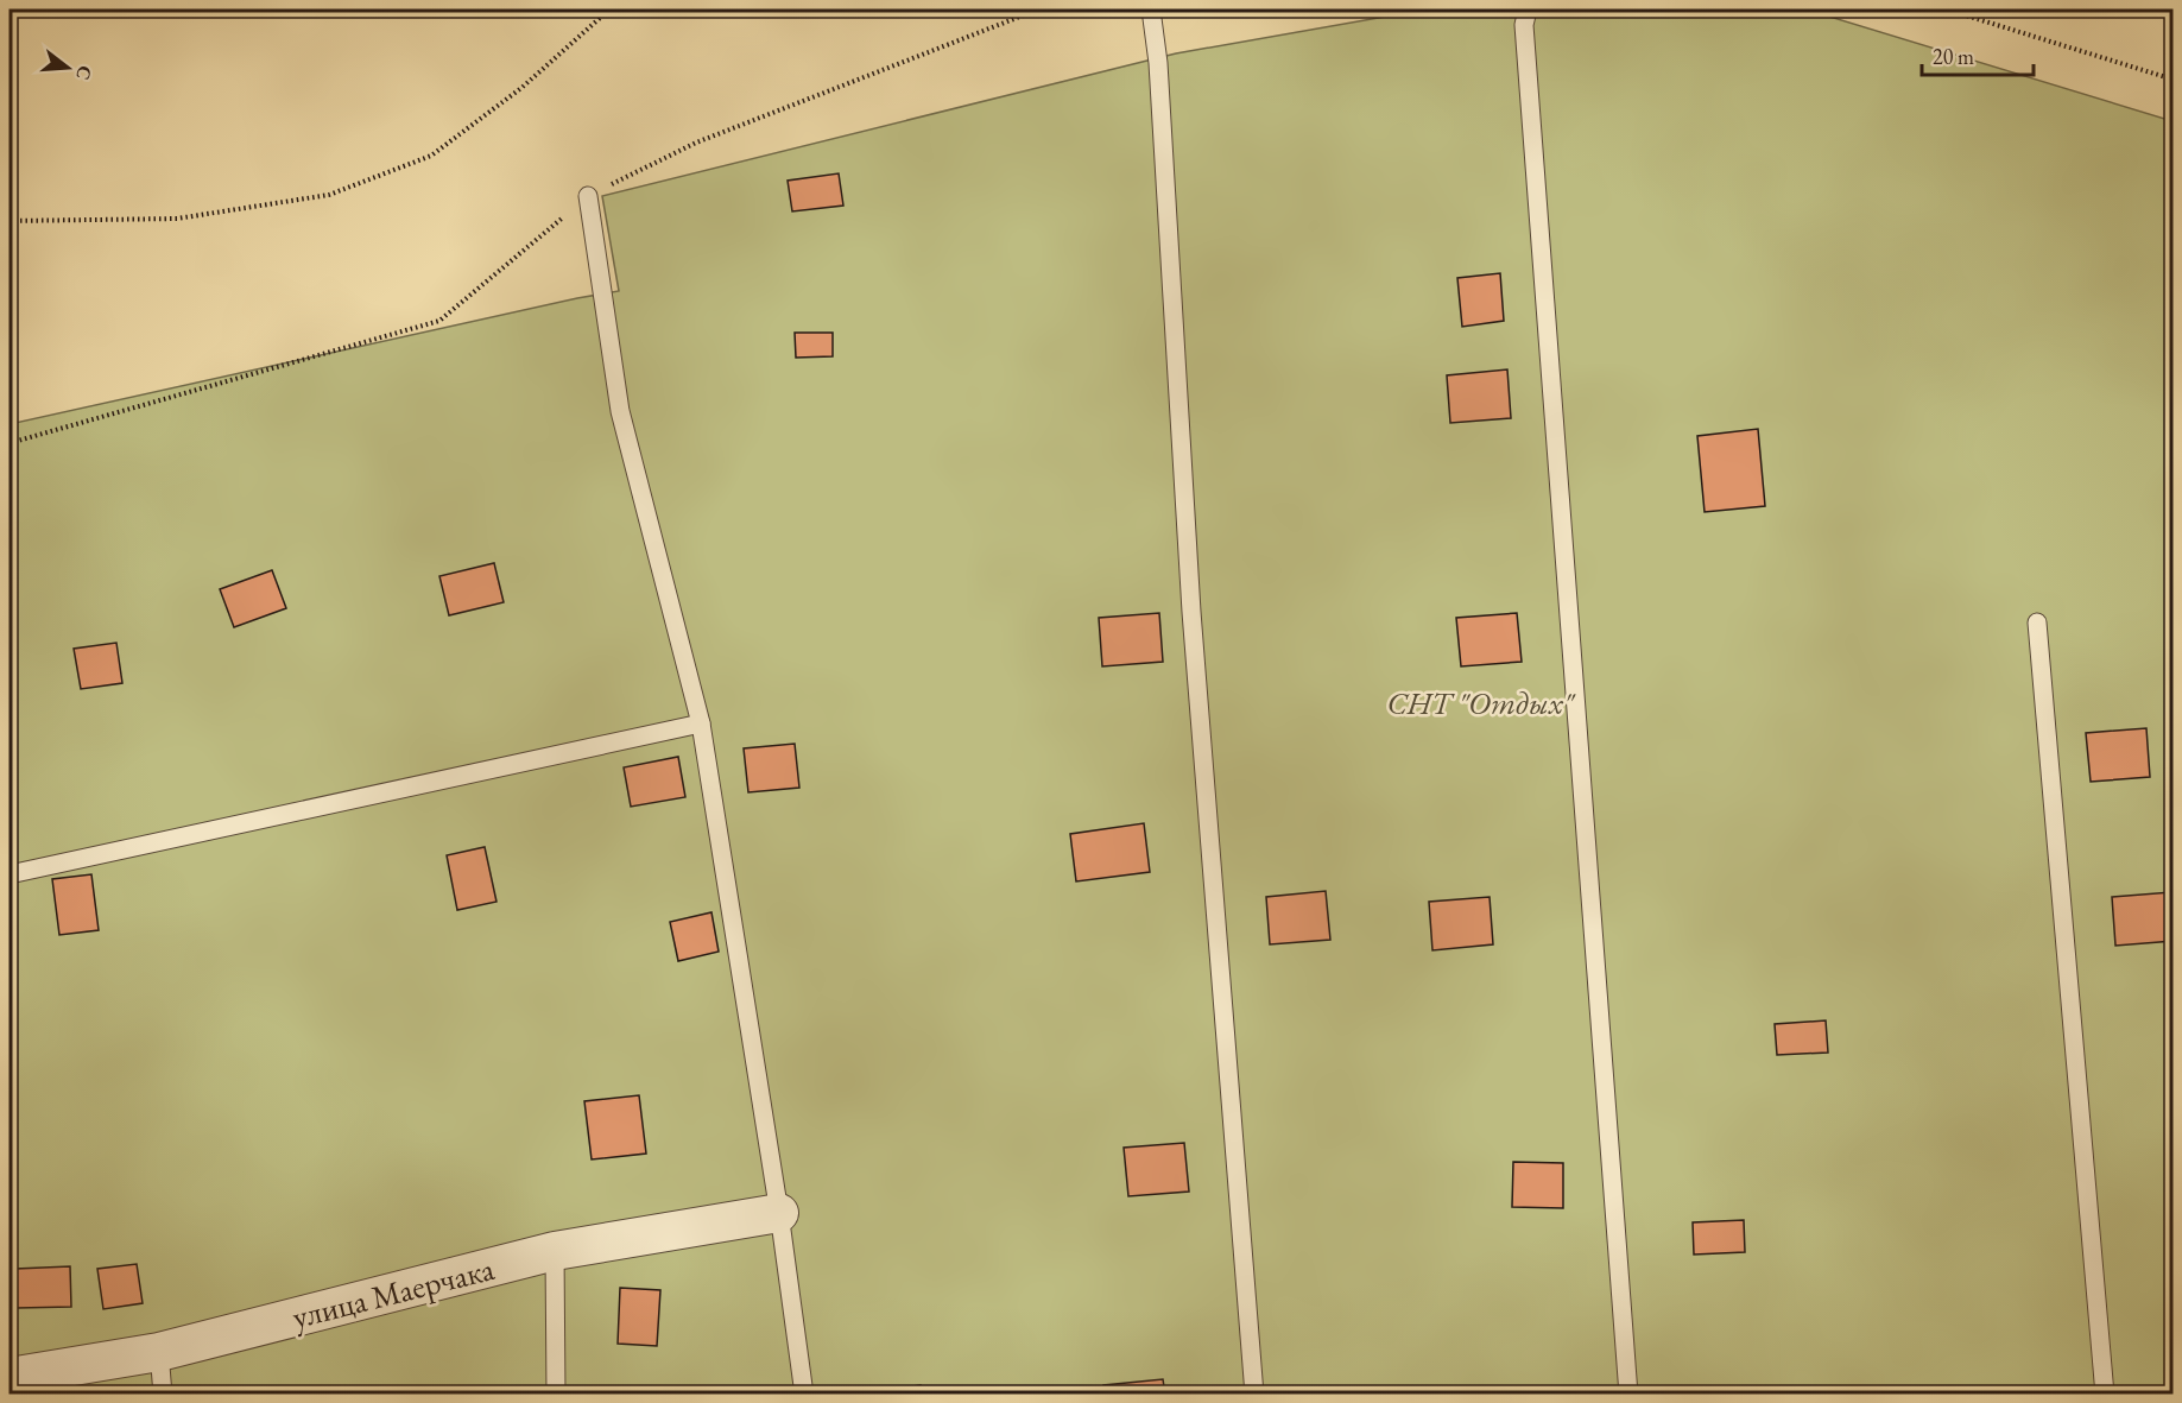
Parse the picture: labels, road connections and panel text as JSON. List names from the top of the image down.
{
  "streets": {
    "street": ["улица Маерчака"]
  },
  "parks": ["СНТ \"Отдых\""],
  "scale_bar": "20 m",
  "north": "right"
}
